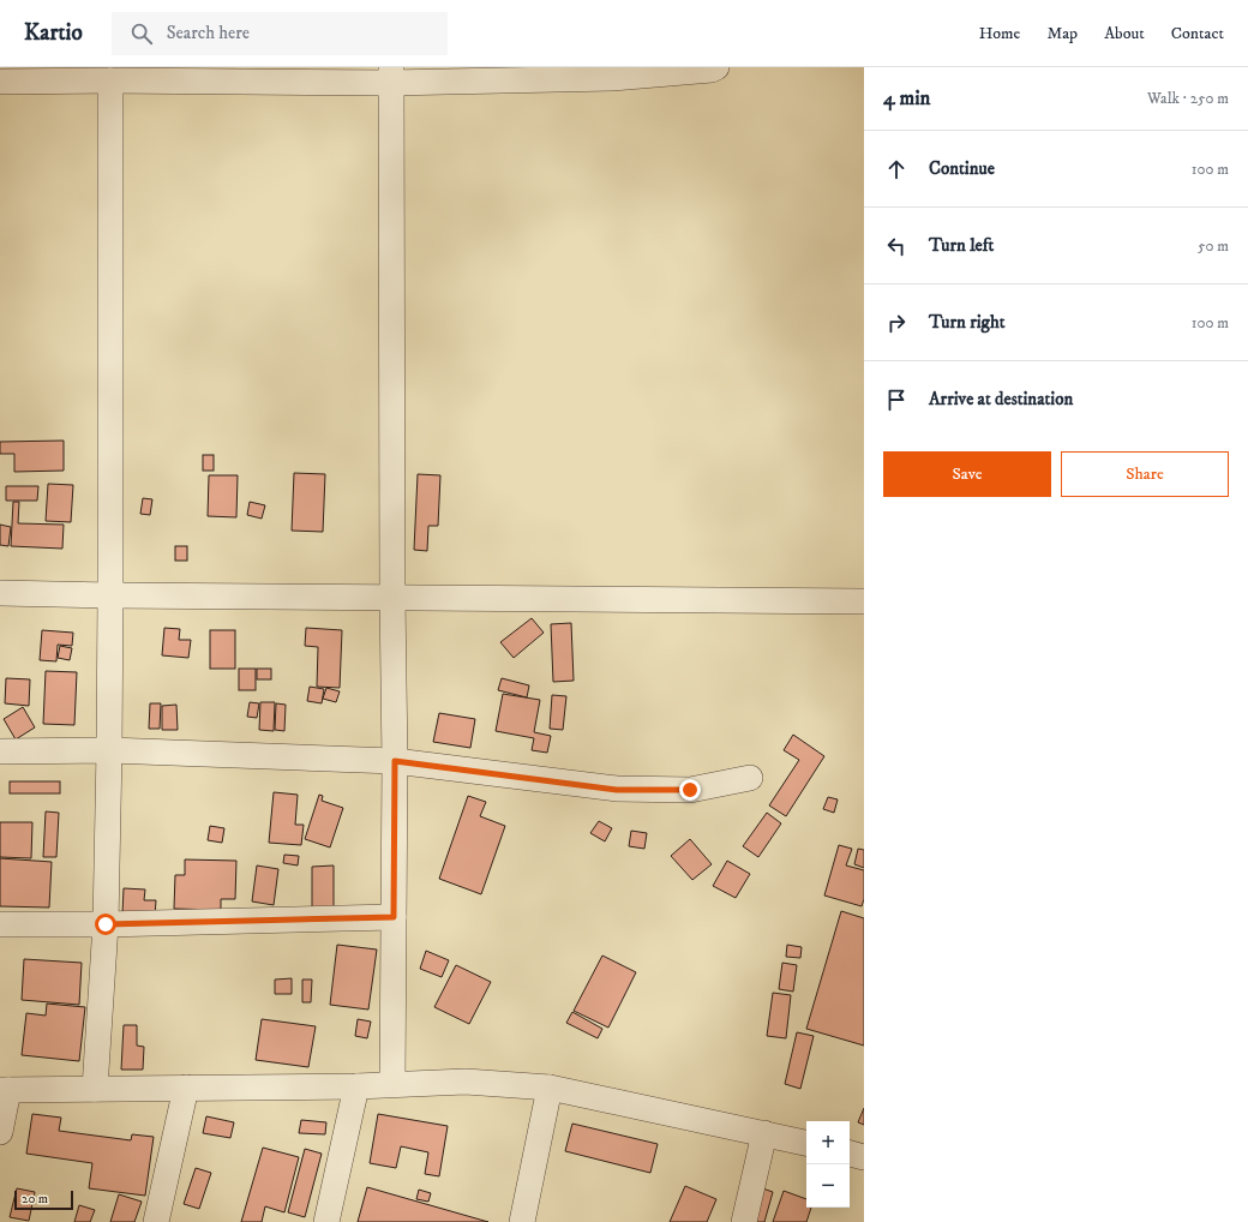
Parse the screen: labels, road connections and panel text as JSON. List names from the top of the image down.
{
  "scale_bar": "20 m",
  "page": {
    "header": "Kartio",
    "search": "Search here",
    "nav": [
      "Home",
      "Map",
      "About",
      "Contact"
    ],
    "heading": ["4 min", "Walk · 250 m"],
    "list": [
      ["Continue", "100 m"],
      ["Turn left", "50 m"],
      ["Turn right", "100 m"],
      "Arrive at destination"
    ],
    "buttons": ["Save", "Share"],
    "map_buttons": ["+", "−"],
    "scale": "20 m"
  }
}
